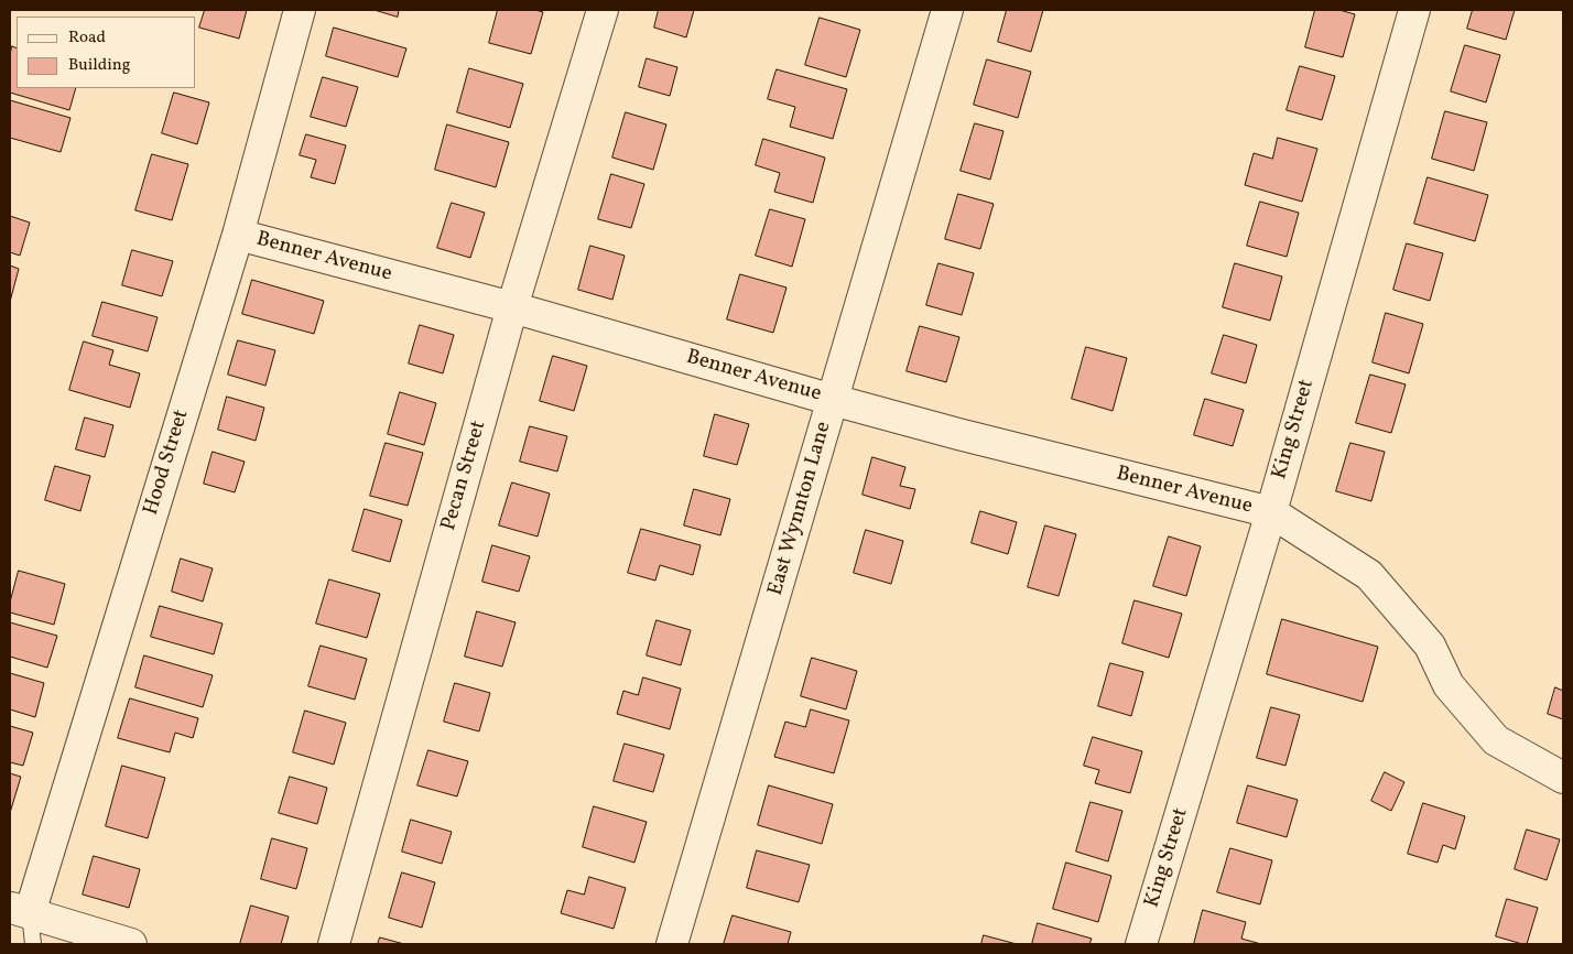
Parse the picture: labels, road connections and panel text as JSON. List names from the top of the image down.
{
  "streets": {
    "street": [
      "Benner Avenue",
      "King Street",
      "Hood Street",
      "Pecan Street",
      "East Wynnton Lane"
    ]
  },
  "crossings": [
    ["Benner Avenue", "King Street"],
    ["Benner Avenue", "Hood Street"],
    ["Benner Avenue", "Pecan Street"],
    ["Benner Avenue", "East Wynnton Lane"]
  ],
  "legend": ["Road", "Building"]
}
